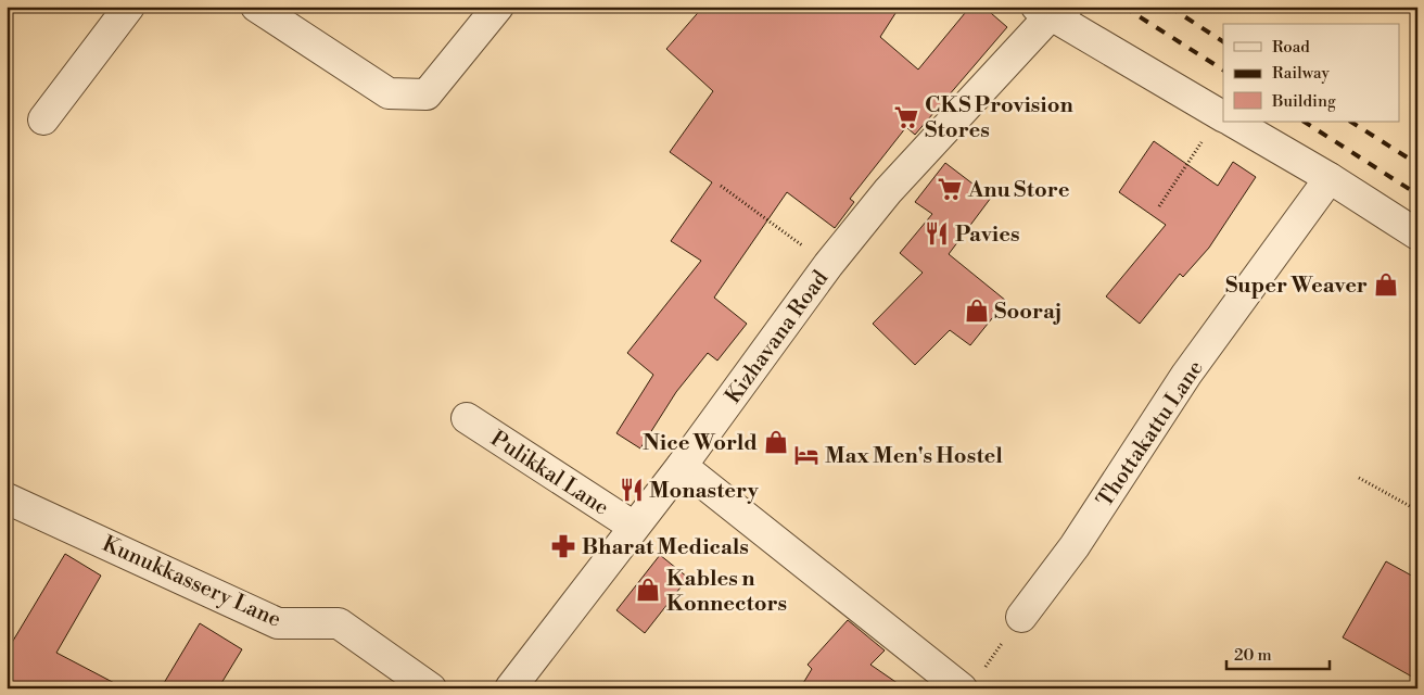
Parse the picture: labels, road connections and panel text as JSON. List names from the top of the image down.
{
  "streets": {
    "street": [
      "Kizhavana Road",
      "Thottakattu Lane",
      "Pulikkal Lane",
      "Kunukkassery Lane"
    ]
  },
  "crossings": [
    ["Kizhavana Road", "Pulikkal Lane"]
  ],
  "places": {
    "supermarket": ["CKS Provision Stores", "Anu Store"],
    "restaurant": ["Pavies", "Monastery"],
    "shop": [
      "Super Weaver",
      "Sooraj",
      "Nice World",
      "Kables n Konnectors"
    ],
    "hotel": ["Max Men's Hostel"],
    "pharmacy": ["Bharat Medicals"]
  },
  "legend": ["Road", "Railway", "Building"],
  "scale_bar": "20 m"
}
